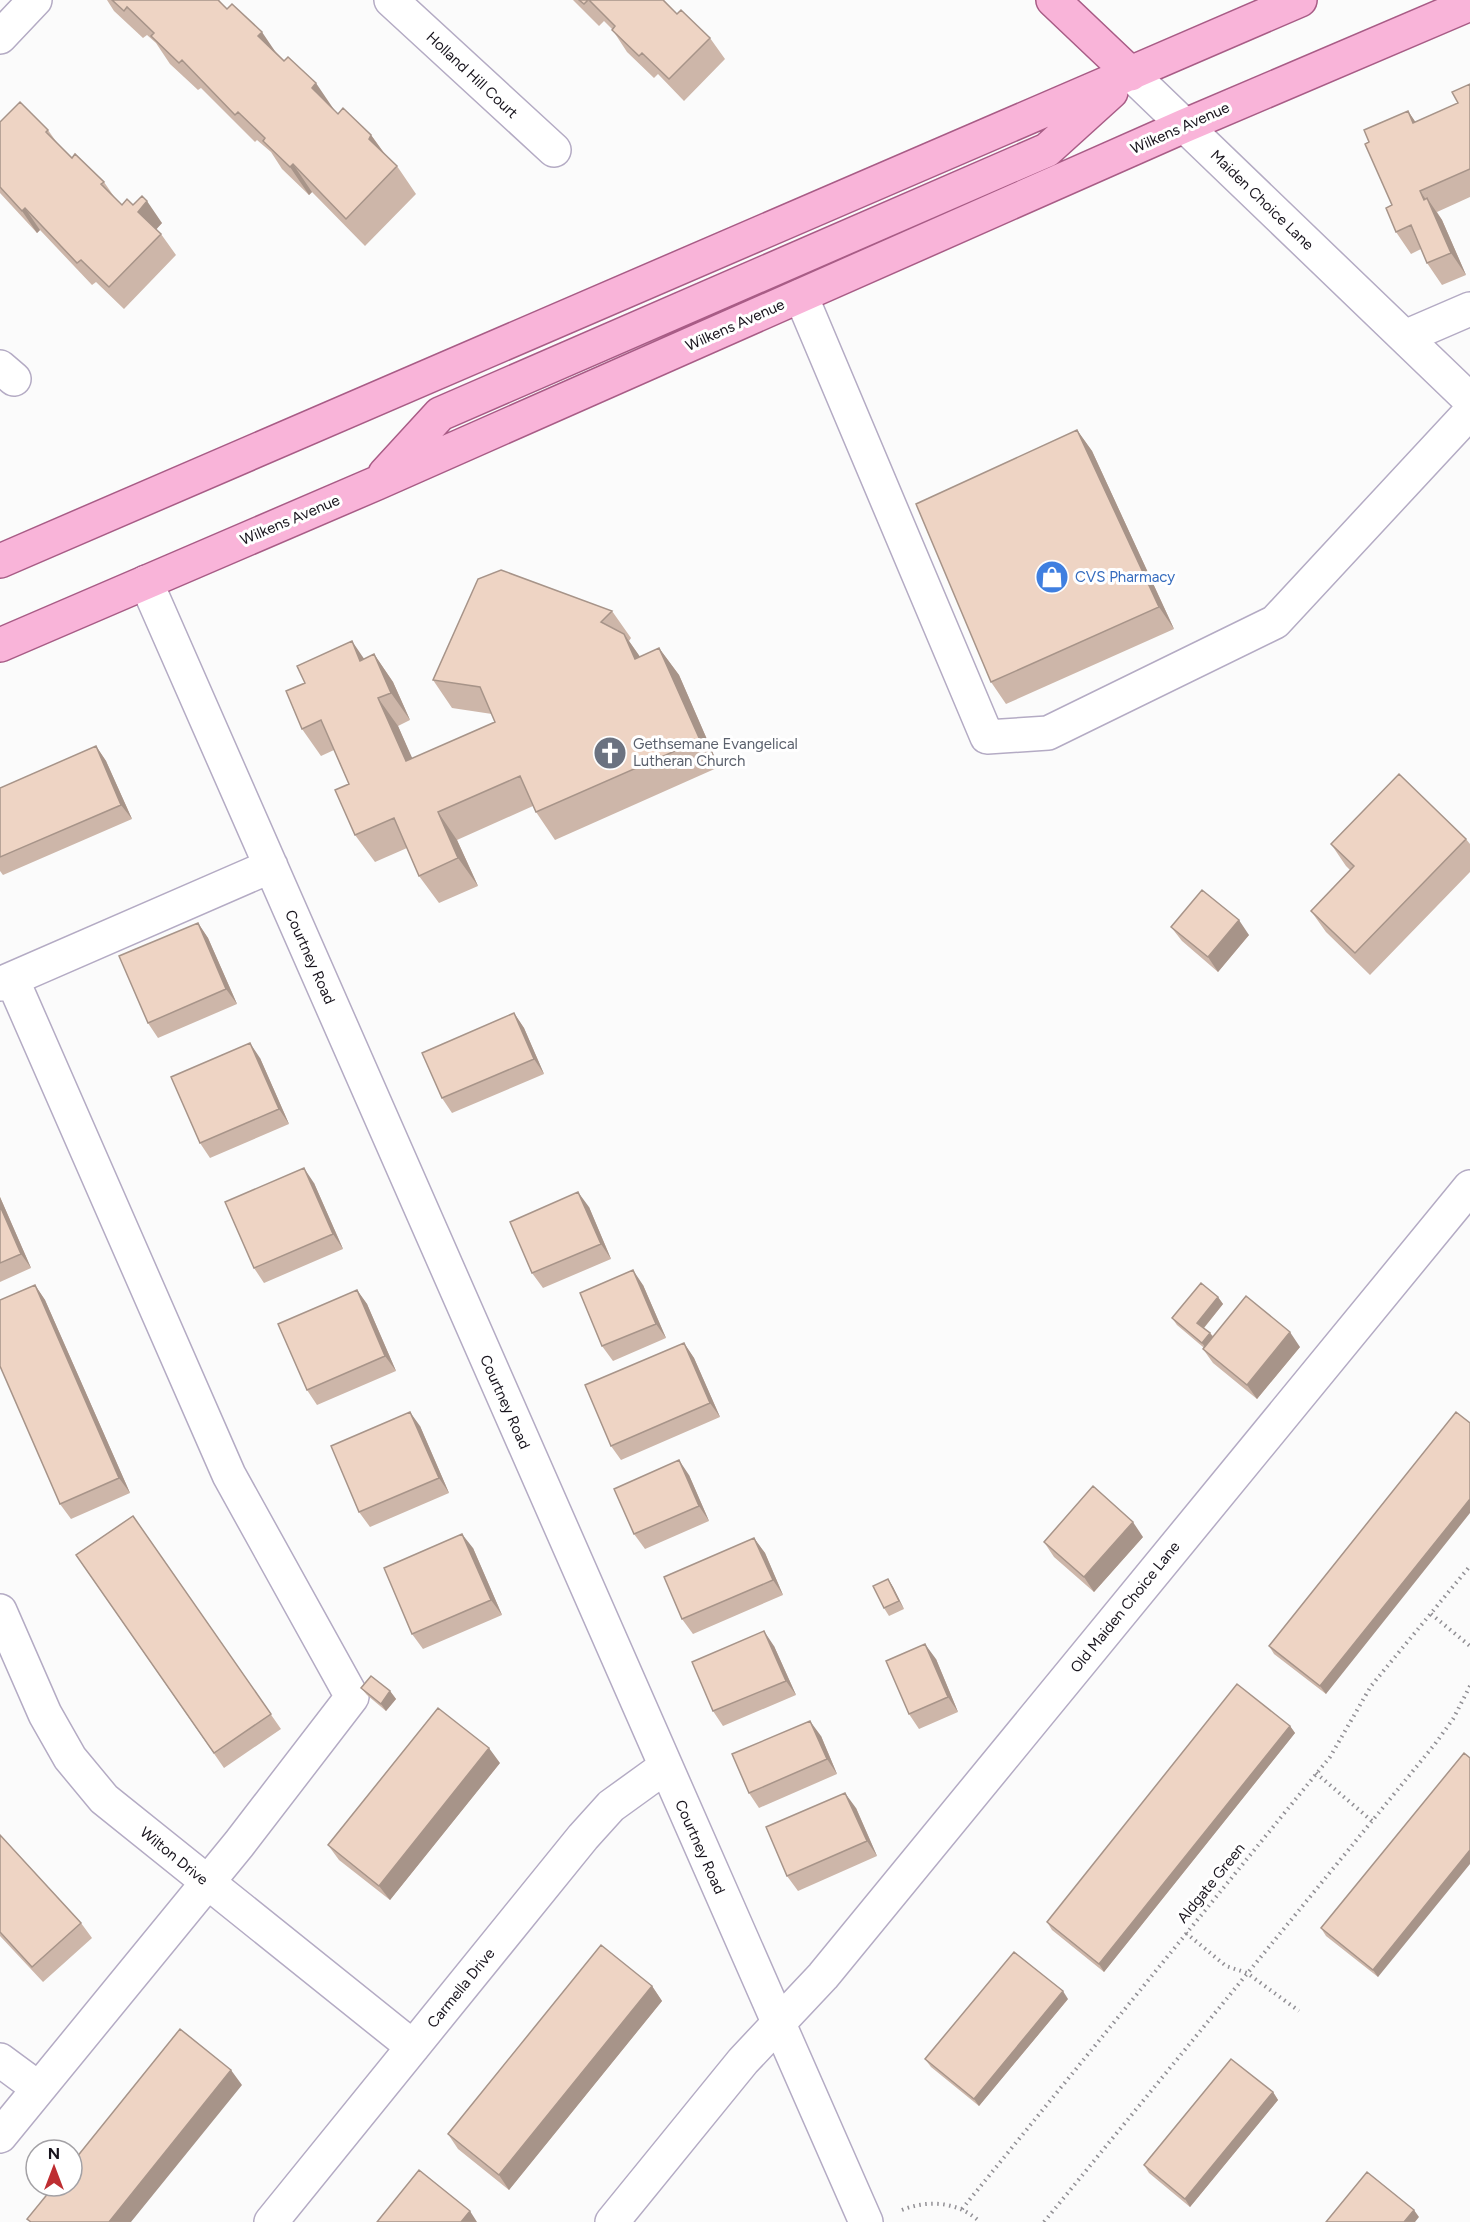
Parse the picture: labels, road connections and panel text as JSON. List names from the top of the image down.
{
  "streets": {
    "main road": ["Wilkens Avenue", "Maiden Choice Lane"],
    "street": [
      "Holland Hill Court",
      "Courtney Road",
      "Old Maiden Choice Lane",
      "Wilton Drive",
      "Carmella Drive"
    ],
    "path": ["Aldgate Green"]
  },
  "crossings": [
    ["Wilkens Avenue", "Maiden Choice Lane"],
    ["Wilkens Avenue", "Courtney Road"],
    ["Courtney Road", "Old Maiden Choice Lane"],
    ["Courtney Road", "Carmella Drive"],
    ["Wilton Drive", "Carmella Drive"]
  ],
  "places": {
    "shop": ["CVS Pharmacy"],
    "church": ["Gethsemane Evangelical Lutheran Church"]
  },
  "north": "top"
}
